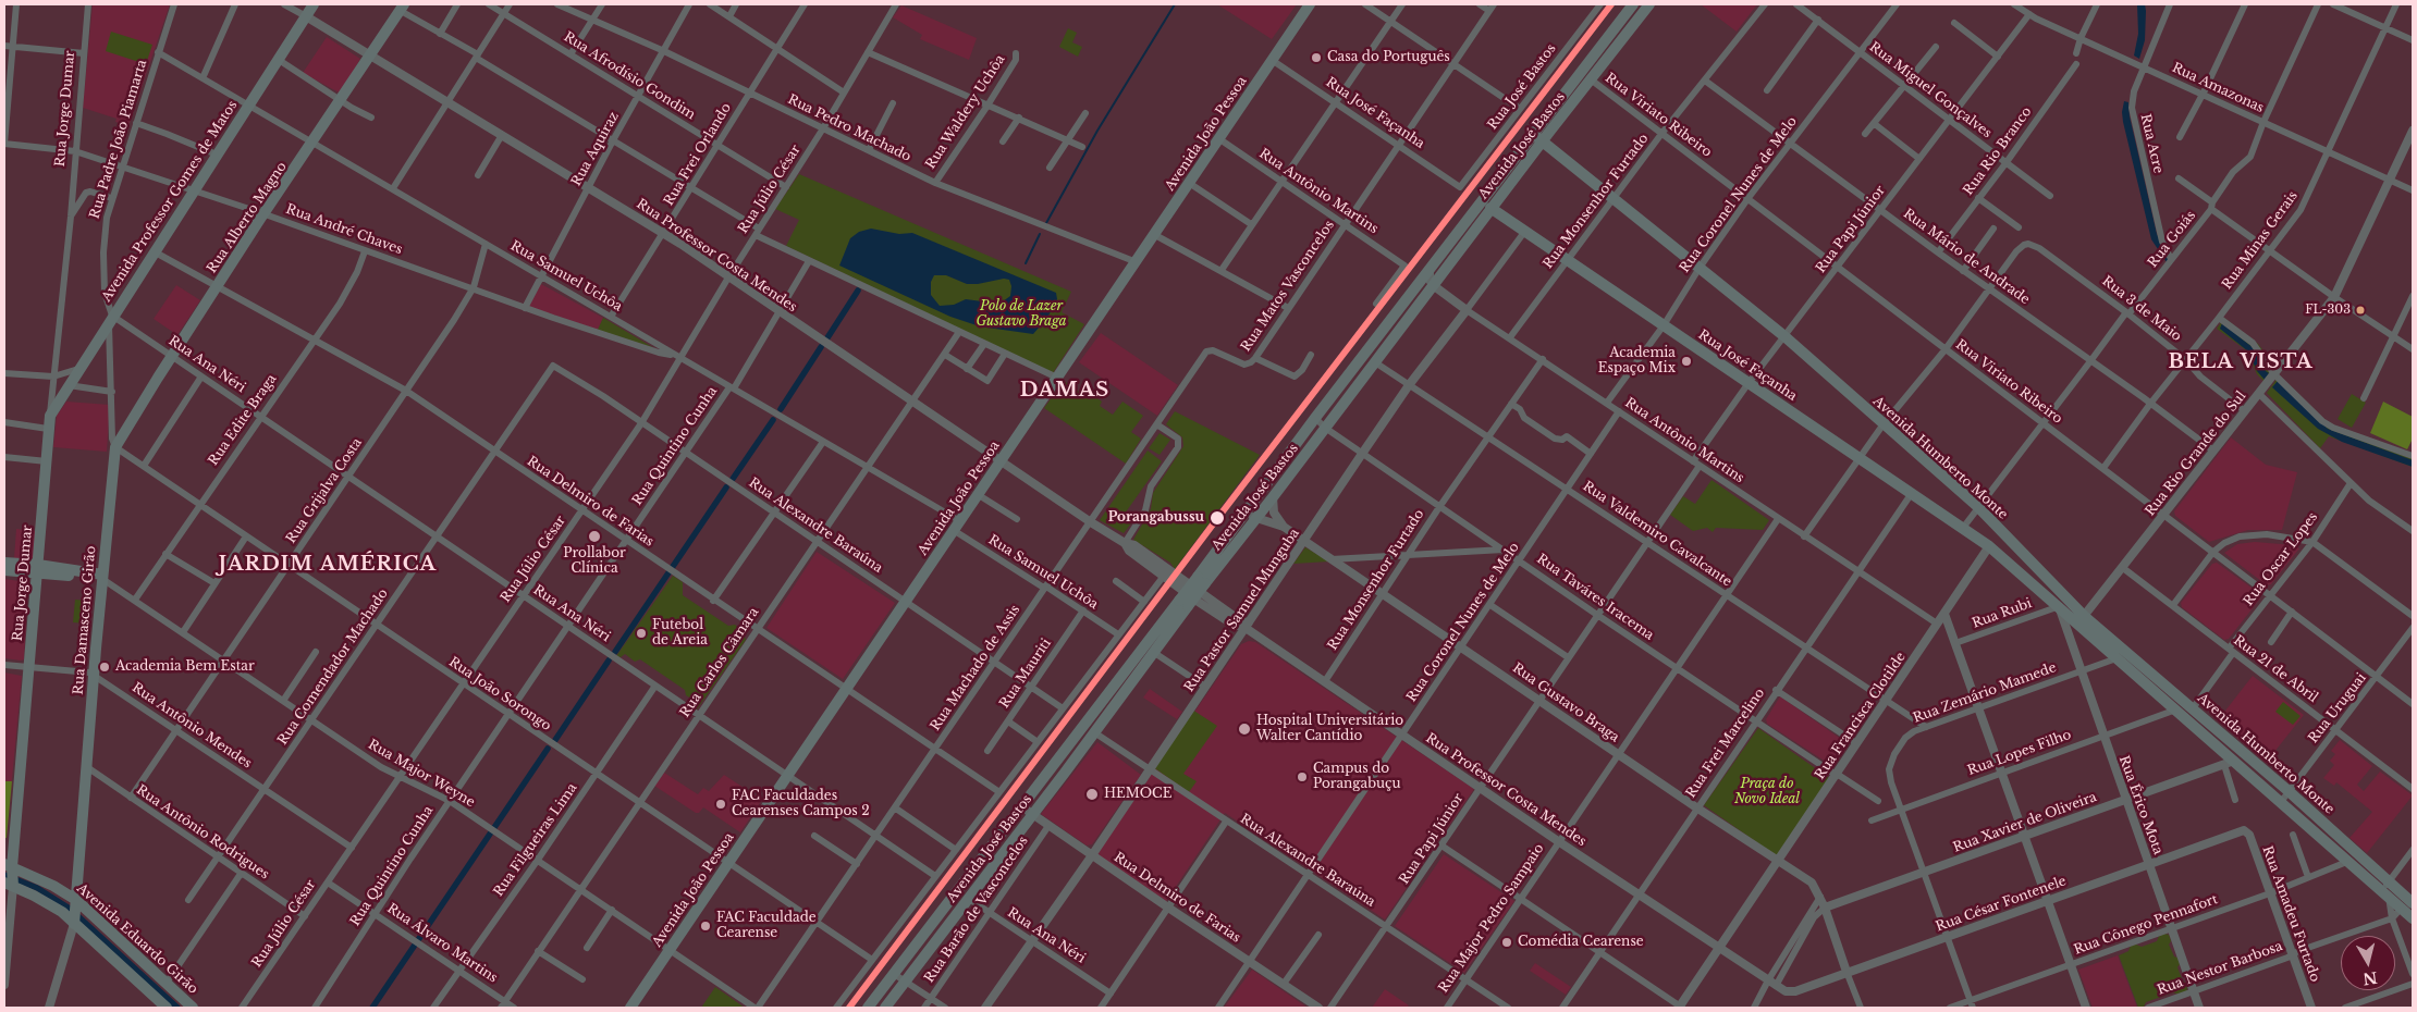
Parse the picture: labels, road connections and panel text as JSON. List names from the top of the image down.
{
  "streets": {
    "main road": [
      "Rua Jorge Dumar",
      "Rua José Façanha",
      "Avenida João Pessoa",
      "Avenida José Bastos",
      "Avenida Professor Gomes de Matos",
      "Rua Alberto Magno",
      "Avenida Humberto Monte",
      "Rua Damasceno Girão",
      "Avenida Eduardo Girão"
    ],
    "street": [
      "Rua Afrodísio Gondim",
      "Rua José Bastos",
      "Rua Amazonas",
      "Rua Miguel Gonçalves",
      "Rua Waldery Uchôa",
      "Rua Viriato Ribeiro",
      "Rua Pedro Machado",
      "Rua Padre João Piamarta",
      "Rua Acre",
      "Rua Aquiraz",
      "Rua Rio Branco",
      "Rua Frei Orlando",
      "Rua Júlio César",
      "Rua Antônio Martins",
      "Rua Coronel Nunes de Melo",
      "Rua Monsenhor Furtado",
      "Rua André Chaves",
      "Rua Papi Júnior",
      "Rua Goiás",
      "Rua Minas Gerais",
      "Rua Professor Costa Mendes",
      "Rua Mário de Andrade",
      "Rua Samuel Uchôa",
      "Rua Matos Vasconcelos",
      "Rua 3 de Maio",
      "Rua Ana Néri",
      "Rua Edite Braga",
      "Rua Quintino Cunha",
      "Rua Rio Grande do Sul",
      "Rua Grijalva Costa",
      "Rua Delmiro de Farias",
      "Rua Alexandre Baraúna",
      "Rua Valdemiro Cavalcante",
      "Rua Oscar Lopes",
      "Rua Taváres Iracema",
      "Rua Pastor Samuel Munguba",
      "Rua Rubi",
      "Rua Carlos Câmara",
      "Rua Comendador Machado",
      "Rua Machado de Assis",
      "Rua 21 de Abril",
      "Rua Mauriti",
      "Rua Zemário Mamede",
      "Rua João Sorongo",
      "Rua Gustavo Braga",
      "Rua Uruguai",
      "Rua Francisca Clotilde",
      "Rua Antônio Mendes",
      "Rua Frei Marcelino",
      "Rua Lopes Filho",
      "Rua Major Weyne",
      "Rua Érico Mota",
      "Rua Xavier de Oliveira",
      "Rua Antônio Rodrigues",
      "Rua Filgueiras Lima",
      "Rua César Fontenele",
      "Rua Barão de Vasconcelos",
      "Rua Amadeu Furtado",
      "Rua Major Pedro Sampaio",
      "Rua Cônego Pennafort",
      "Rua Álvaro Martins",
      "Rua Nestor Barbosa"
    ]
  },
  "crossings": [
    ["Rua Afrodísio Gondim", "Rua Aquiraz"],
    ["Rua Afrodísio Gondim", "Rua Frei Orlando"],
    ["Rua Afrodísio Gondim", "Rua Júlio César"],
    ["Rua José Bastos", "Rua José Façanha"],
    ["Rua Amazonas", "Rua Acre"],
    ["Rua Amazonas", "Rua Papi Júnior"],
    ["Rua Amazonas", "Rua Goiás"],
    ["Rua Amazonas", "Rua Minas Gerais"],
    ["Rua Amazonas", "Rua Rio Grande do Sul"],
    ["Rua Miguel Gonçalves", "Rua Rio Branco"],
    ["Rua Miguel Gonçalves", "Rua Coronel Nunes de Melo"],
    ["Rua Miguel Gonçalves", "Rua Papi Júnior"],
    ["Rua Jorge Dumar", "Rua Padre João Piamarta"],
    ["Rua Jorge Dumar", "Avenida Professor Gomes de Matos"],
    ["Rua Jorge Dumar", "Rua André Chaves"],
    ["Rua Jorge Dumar", "Rua Antônio Mendes"],
    ["Rua Jorge Dumar", "Avenida Eduardo Girão"],
    ["Rua Waldery Uchôa", "Rua Pedro Machado"],
    ["Rua José Façanha", "Avenida João Pessoa"],
    ["Rua José Façanha", "Avenida José Bastos"],
    ["Rua José Façanha", "Rua Coronel Nunes de Melo"],
    ["Rua José Façanha", "Rua Monsenhor Furtado"],
    ["Rua José Façanha", "Rua Papi Júnior"],
    ["Rua José Façanha", "Rua Goiás"],
    ["Rua José Façanha", "Rua Matos Vasconcelos"],
    ["Rua José Façanha", "Avenida Humberto Monte"],
    ["Rua José Façanha", "Rua Pastor Samuel Munguba"],
    ["Rua José Façanha", "Rua Francisca Clotilde"],
    ["Rua José Façanha", "Rua Frei Marcelino"],
    ["Rua Viriato Ribeiro", "Avenida José Bastos"],
    ["Rua Viriato Ribeiro", "Rua Coronel Nunes de Melo"],
    ["Rua Viriato Ribeiro", "Rua Monsenhor Furtado"],
    ["Rua Viriato Ribeiro", "Rua Papi Júnior"],
    ["Rua Viriato Ribeiro", "Rua Goiás"],
    ["Rua Viriato Ribeiro", "Rua Minas Gerais"],
    ["Rua Viriato Ribeiro", "Rua Rio Grande do Sul"],
    ["Rua Viriato Ribeiro", "Rua Oscar Lopes"],
    ["Rua Viriato Ribeiro", "Rua Uruguai"],
    ["Rua Pedro Machado", "Avenida João Pessoa"],
    ["Rua Pedro Machado", "Rua Aquiraz"],
    ["Rua Pedro Machado", "Rua Frei Orlando"],
    ["Rua Pedro Machado", "Rua Júlio César"],
    ["Avenida João Pessoa", "Rua Antônio Martins"],
    ["Avenida João Pessoa", "Rua Professor Costa Mendes"],
    ["Avenida João Pessoa", "Rua Samuel Uchôa"],
    ["Avenida João Pessoa", "Rua Ana Néri"],
    ["Avenida João Pessoa", "Rua Delmiro de Farias"],
    ["Avenida João Pessoa", "Rua Alexandre Baraúna"],
    ["Avenida João Pessoa", "Rua João Sorongo"],
    ["Avenida João Pessoa", "Rua Major Weyne"],
    ["Rua Padre João Piamarta", "Avenida Professor Gomes de Matos"],
    ["Rua Padre João Piamarta", "Rua André Chaves"],
    ["Rua Padre João Piamarta", "Rua Samuel Uchôa"],
    ["Rua Padre João Piamarta", "Rua Ana Néri"],
    ["Rua Padre João Piamarta", "Rua Damasceno Girão"],
    ["Rua Acre", "Rua Goiás"],
    ["Avenida José Bastos", "Rua Antônio Martins"],
    ["Avenida José Bastos", "Rua Professor Costa Mendes"],
    ["Avenida José Bastos", "Rua Samuel Uchôa"],
    ["Avenida José Bastos", "Rua Ana Néri"],
    ["Avenida José Bastos", "Avenida Humberto Monte"],
    ["Avenida José Bastos", "Rua Delmiro de Farias"],
    ["Avenida José Bastos", "Rua Alexandre Baraúna"],
    ["Avenida José Bastos", "Rua Valdemiro Cavalcante"],
    ["Avenida José Bastos", "Rua Taváres Iracema"],
    ["Avenida José Bastos", "Rua João Sorongo"],
    ["Avenida José Bastos", "Rua Gustavo Braga"],
    ["Rua Aquiraz", "Rua André Chaves"],
    ["Rua Aquiraz", "Rua Professor Costa Mendes"],
    ["Rua Aquiraz", "Rua Samuel Uchôa"],
    ["Rua Rio Branco", "Rua Mário de Andrade"],
    ["Rua Frei Orlando", "Rua Professor Costa Mendes"],
    ["Rua Frei Orlando", "Rua Samuel Uchôa"],
    ["Rua Júlio César", "Rua André Chaves"],
    ["Rua Júlio César", "Rua Professor Costa Mendes"],
    ["Rua Júlio César", "Rua Samuel Uchôa"],
    ["Rua Júlio César", "Rua Ana Néri"],
    ["Rua Júlio César", "Rua Delmiro de Farias"],
    ["Rua Júlio César", "Rua Alexandre Baraúna"],
    ["Rua Júlio César", "Rua João Sorongo"],
    ["Rua Júlio César", "Rua Antônio Mendes"],
    ["Rua Júlio César", "Rua Major Weyne"],
    ["Rua Júlio César", "Rua Antônio Rodrigues"],
    ["Rua Júlio César", "Rua Álvaro Martins"],
    ["Rua Antônio Martins", "Rua Coronel Nunes de Melo"],
    ["Rua Antônio Martins", "Rua Monsenhor Furtado"],
    ["Rua Antônio Martins", "Rua Papi Júnior"],
    ["Rua Antônio Martins", "Rua Matos Vasconcelos"],
    ["Rua Antônio Martins", "Rua Pastor Samuel Munguba"],
    ["Rua Antônio Martins", "Rua Francisca Clotilde"],
    ["Rua Antônio Martins", "Rua Frei Marcelino"],
    ["Rua Antônio Martins", "Rua Major Pedro Sampaio"],
    ["Rua Coronel Nunes de Melo", "Rua Professor Costa Mendes"],
    ["Rua Coronel Nunes de Melo", "Rua Mário de Andrade"],
    ["Rua Coronel Nunes de Melo", "Avenida Humberto Monte"],
    ["Rua Coronel Nunes de Melo", "Rua Delmiro de Farias"],
    ["Rua Coronel Nunes de Melo", "Rua Alexandre Baraúna"],
    ["Rua Coronel Nunes de Melo", "Rua Valdemiro Cavalcante"],
    ["Rua Coronel Nunes de Melo", "Rua Taváres Iracema"],
    ["Rua Coronel Nunes de Melo", "Rua Gustavo Braga"],
    ["Avenida Professor Gomes de Matos", "Rua André Chaves"],
    ["Avenida Professor Gomes de Matos", "Rua Professor Costa Mendes"],
    ["Avenida Professor Gomes de Matos", "Rua Samuel Uchôa"],
    ["Avenida Professor Gomes de Matos", "Rua Ana Néri"],
    ["Avenida Professor Gomes de Matos", "Rua Delmiro de Farias"],
    ["Avenida Professor Gomes de Matos", "Rua Damasceno Girão"],
    ["Rua Monsenhor Furtado", "Rua Professor Costa Mendes"],
    ["Rua Monsenhor Furtado", "Rua Mário de Andrade"],
    ["Rua Monsenhor Furtado", "Avenida Humberto Monte"],
    ["Rua Monsenhor Furtado", "Rua Valdemiro Cavalcante"],
    ["Rua Monsenhor Furtado", "Rua Taváres Iracema"],
    ["Rua Monsenhor Furtado", "Rua Gustavo Braga"],
    ["Rua Alberto Magno", "Rua André Chaves"],
    ["Rua Alberto Magno", "Rua Professor Costa Mendes"],
    ["Rua Alberto Magno", "Rua Samuel Uchôa"],
    ["Rua Alberto Magno", "Rua Ana Néri"],
    ["Rua Alberto Magno", "Rua Delmiro de Farias"],
    ["Rua Alberto Magno", "Rua Damasceno Girão"],
    ["Rua Alberto Magno", "Rua João Sorongo"],
    ["Rua André Chaves", "Rua Samuel Uchôa"],
    ["Rua André Chaves", "Rua Edite Braga"],
    ["Rua André Chaves", "Rua Grijalva Costa"],
    ["Rua Papi Júnior", "Rua Professor Costa Mendes"],
    ["Rua Papi Júnior", "Rua Mário de Andrade"],
    ["Rua Papi Júnior", "Avenida Humberto Monte"],
    ["Rua Papi Júnior", "Rua Alexandre Baraúna"],
    ["Rua Papi Júnior", "Rua Valdemiro Cavalcante"],
    ["Rua Papi Júnior", "Rua Taváres Iracema"],
    ["Rua Papi Júnior", "Rua Gustavo Braga"],
    ["Rua Goiás", "Rua Mário de Andrade"],
    ["Rua Goiás", "Rua 3 de Maio"],
    ["Rua Goiás", "Avenida Humberto Monte"],
    ["Rua Minas Gerais", "Rua Mário de Andrade"],
    ["Rua Minas Gerais", "Rua 3 de Maio"],
    ["Rua Professor Costa Mendes", "Rua Quintino Cunha"],
    ["Rua Professor Costa Mendes", "Rua Pastor Samuel Munguba"],
    ["Rua Professor Costa Mendes", "Rua Carlos Câmara"],
    ["Rua Professor Costa Mendes", "Rua Machado de Assis"],
    ["Rua Professor Costa Mendes", "Rua Francisca Clotilde"],
    ["Rua Professor Costa Mendes", "Rua Frei Marcelino"],
    ["Rua Professor Costa Mendes", "Rua César Fontenele"],
    ["Rua Professor Costa Mendes", "Rua Major Pedro Sampaio"],
    ["Rua Mário de Andrade", "Rua 3 de Maio"],
    ["Rua Mário de Andrade", "Rua Rio Grande do Sul"],
    ["Rua Samuel Uchôa", "Rua Quintino Cunha"],
    ["Rua Samuel Uchôa", "Rua Grijalva Costa"],
    ["Rua Samuel Uchôa", "Rua Carlos Câmara"],
    ["Rua Samuel Uchôa", "Rua Machado de Assis"],
    ["Rua Samuel Uchôa", "Rua Mauriti"],
    ["Rua Matos Vasconcelos", "Rua Machado de Assis"],
    ["Rua 3 de Maio", "Rua Rio Grande do Sul"],
    ["Rua Ana Néri", "Rua Edite Braga"],
    ["Rua Ana Néri", "Rua Quintino Cunha"],
    ["Rua Ana Néri", "Rua Grijalva Costa"],
    ["Rua Ana Néri", "Rua Pastor Samuel Munguba"],
    ["Rua Ana Néri", "Rua Damasceno Girão"],
    ["Rua Ana Néri", "Rua Carlos Câmara"],
    ["Rua Ana Néri", "Rua Comendador Machado"],
    ["Rua Ana Néri", "Rua Machado de Assis"],
    ["Rua Ana Néri", "Rua Filgueiras Lima"],
    ["Rua Ana Néri", "Rua Barão de Vasconcelos"],
    ["Rua Edite Braga", "Rua Delmiro de Farias"],
    ["Rua Edite Braga", "Rua João Sorongo"],
    ["Rua Edite Braga", "Rua Major Weyne"],
    ["Rua Quintino Cunha", "Rua Delmiro de Farias"],
    ["Rua Quintino Cunha", "Rua Alexandre Baraúna"],
    ["Rua Quintino Cunha", "Rua João Sorongo"],
    ["Rua Quintino Cunha", "Rua Major Weyne"],
    ["Rua Quintino Cunha", "Rua Álvaro Martins"],
    ["Rua Rio Grande do Sul", "Avenida Humberto Monte"],
    ["Rua Rio Grande do Sul", "Rua 21 de Abril"],
    ["Avenida Humberto Monte", "Rua Oscar Lopes"],
    ["Avenida Humberto Monte", "Rua Rubi"],
    ["Avenida Humberto Monte", "Rua Zemário Mamede"],
    ["Avenida Humberto Monte", "Rua Uruguai"],
    ["Avenida Humberto Monte", "Rua Francisca Clotilde"],
    ["Avenida Humberto Monte", "Rua Lopes Filho"],
    ["Avenida Humberto Monte", "Rua Érico Mota"],
    ["Avenida Humberto Monte", "Rua Xavier de Oliveira"],
    ["Avenida Humberto Monte", "Rua Cônego Pennafort"],
    ["Avenida Humberto Monte", "Rua Nestor Barbosa"],
    ["Rua Grijalva Costa", "Rua Delmiro de Farias"],
    ["Rua Grijalva Costa", "Rua João Sorongo"],
    ["Rua Grijalva Costa", "Rua Antônio Mendes"],
    ["Rua Grijalva Costa", "Rua Major Weyne"],
    ["Rua Grijalva Costa", "Rua Antônio Rodrigues"],
    ["Rua Delmiro de Farias", "Rua Pastor Samuel Munguba"],
    ["Rua Delmiro de Farias", "Rua Carlos Câmara"],
    ["Rua Delmiro de Farias", "Rua Comendador Machado"],
    ["Rua Delmiro de Farias", "Rua Machado de Assis"],
    ["Rua Delmiro de Farias", "Rua Barão de Vasconcelos"],
    ["Rua Alexandre Baraúna", "Rua Pastor Samuel Munguba"],
    ["Rua Alexandre Baraúna", "Rua Carlos Câmara"],
    ["Rua Alexandre Baraúna", "Rua Comendador Machado"],
    ["Rua Alexandre Baraúna", "Rua Machado de Assis"],
    ["Rua Alexandre Baraúna", "Rua Mauriti"],
    ["Rua Alexandre Baraúna", "Rua Major Pedro Sampaio"],
    ["Rua Valdemiro Cavalcante", "Rua Pastor Samuel Munguba"],
    ["Rua Valdemiro Cavalcante", "Rua Zemário Mamede"],
    ["Rua Valdemiro Cavalcante", "Rua Francisca Clotilde"],
    ["Rua Valdemiro Cavalcante", "Rua Frei Marcelino"],
    ["Rua Valdemiro Cavalcante", "Rua Major Pedro Sampaio"],
    ["Rua Oscar Lopes", "Rua 21 de Abril"],
    ["Rua Taváres Iracema", "Rua Pastor Samuel Munguba"],
    ["Rua Taváres Iracema", "Rua Francisca Clotilde"],
    ["Rua Taváres Iracema", "Rua Frei Marcelino"],
    ["Rua Taváres Iracema", "Rua Major Pedro Sampaio"],
    ["Rua Pastor Samuel Munguba", "Rua Gustavo Braga"],
    ["Rua Rubi", "Rua Érico Mota"],
    ["Rua Damasceno Girão", "Rua João Sorongo"],
    ["Rua Damasceno Girão", "Rua Antônio Mendes"],
    ["Rua Damasceno Girão", "Rua Major Weyne"],
    ["Rua Damasceno Girão", "Rua Antônio Rodrigues"],
    ["Rua Damasceno Girão", "Avenida Eduardo Girão"],
    ["Rua Carlos Câmara", "Rua João Sorongo"],
    ["Rua Carlos Câmara", "Rua Major Weyne"],
    ["Rua Carlos Câmara", "Rua Álvaro Martins"],
    ["Rua Comendador Machado", "Rua João Sorongo"],
    ["Rua Comendador Machado", "Rua Antônio Mendes"],
    ["Rua Comendador Machado", "Rua Major Weyne"],
    ["Rua Comendador Machado", "Rua Antônio Rodrigues"],
    ["Rua Machado de Assis", "Rua João Sorongo"],
    ["Rua Machado de Assis", "Rua Major Weyne"],
    ["Rua 21 de Abril", "Rua Uruguai"],
    ["Rua Zemário Mamede", "Rua Lopes Filho"],
    ["Rua Zemário Mamede", "Rua Érico Mota"],
    ["Rua Zemário Mamede", "Rua Xavier de Oliveira"],
    ["Rua Zemário Mamede", "Rua César Fontenele"],
    ["Rua Zemário Mamede", "Rua Cônego Pennafort"],
    ["Rua João Sorongo", "Rua Filgueiras Lima"],
    ["Rua Gustavo Braga", "Rua Francisca Clotilde"],
    ["Rua Gustavo Braga", "Rua Frei Marcelino"],
    ["Rua Gustavo Braga", "Rua Xavier de Oliveira"],
    ["Rua Gustavo Braga", "Rua César Fontenele"],
    ["Rua Gustavo Braga", "Rua Major Pedro Sampaio"],
    ["Rua Lopes Filho", "Rua Érico Mota"],
    ["Rua Major Weyne", "Rua Filgueiras Lima"],
    ["Rua Érico Mota", "Rua Xavier de Oliveira"],
    ["Rua Érico Mota", "Rua César Fontenele"],
    ["Rua Érico Mota", "Rua Cônego Pennafort"],
    ["Rua Érico Mota", "Rua Nestor Barbosa"],
    ["Rua Filgueiras Lima", "Rua Álvaro Martins"],
    ["Rua César Fontenele", "Rua Amadeu Furtado"],
    ["Rua Amadeu Furtado", "Rua Cônego Pennafort"],
    ["Rua Amadeu Furtado", "Rua Nestor Barbosa"]
  ],
  "districts": ["BELA VISTA", "DAMAS", "JARDIM AMÉRICA"],
  "parks": ["Polo de Lazer Gustavo Braga", "Praça do Novo Ideal"],
  "places": [
    "Casa do Português",
    "FL-303",
    "Academia Espaço Mix",
    "Porangabussu",
    "Prollabor Clínica",
    "Futebol de Areia",
    "Academia Bem Estar",
    "Hospital Universitário Walter Cantídio",
    "Campus do Porangabuçu",
    "HEMOCE",
    "FAC Faculdades Cearenses Campos 2",
    "FAC Faculdade Cearense",
    "Comédia Cearense"
  ],
  "north": "bottom"
}
